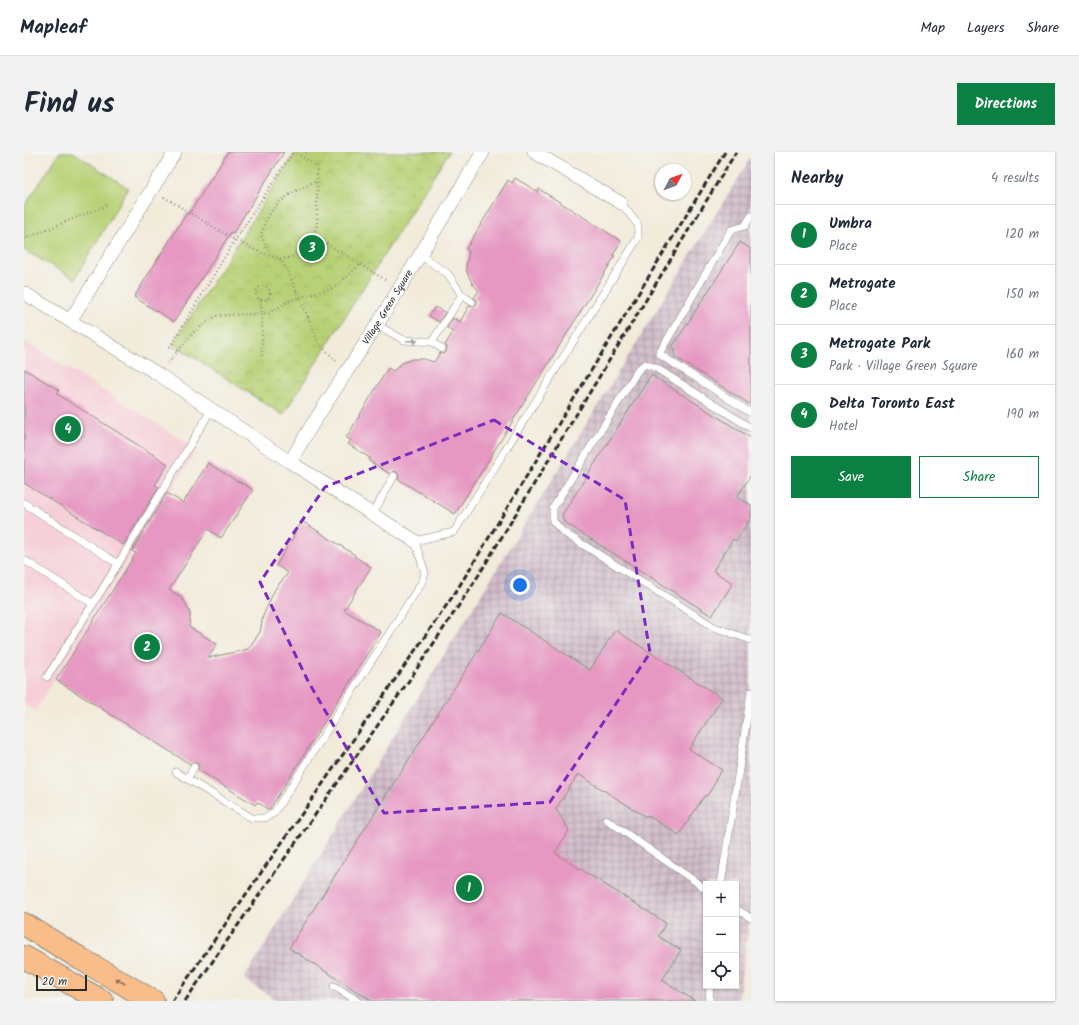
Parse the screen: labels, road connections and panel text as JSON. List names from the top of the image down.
{
  "streets": {
    "street": ["Village Green Square"]
  },
  "scale_bar": "20 m",
  "north": "top right",
  "page": {
    "header": "Mapleaf",
    "nav": ["Map", "Layers", "Share"],
    "title": "Find us",
    "buttons": [
      "Directions",
      ["Save", "Share"]
    ],
    "heading": ["Nearby", "4 results"],
    "list": [
      {
        "mark": "1",
        "name": "Umbra",
        "note": "Place",
        "value": "120 m"
      },
      {
        "mark": "2",
        "name": "Metrogate",
        "note": "Place",
        "value": "150 m"
      },
      {
        "mark": "3",
        "name": "Metrogate Park",
        "note": "Park · Village Green Square",
        "value": "160 m"
      },
      {
        "mark": "4",
        "name": "Delta Toronto East",
        "note": "Hotel",
        "value": "190 m"
      }
    ],
    "pins": [
      "3",
      "4",
      "2",
      "1"
    ],
    "map_buttons": ["+", "−"],
    "scale": "20 m"
  }
}
